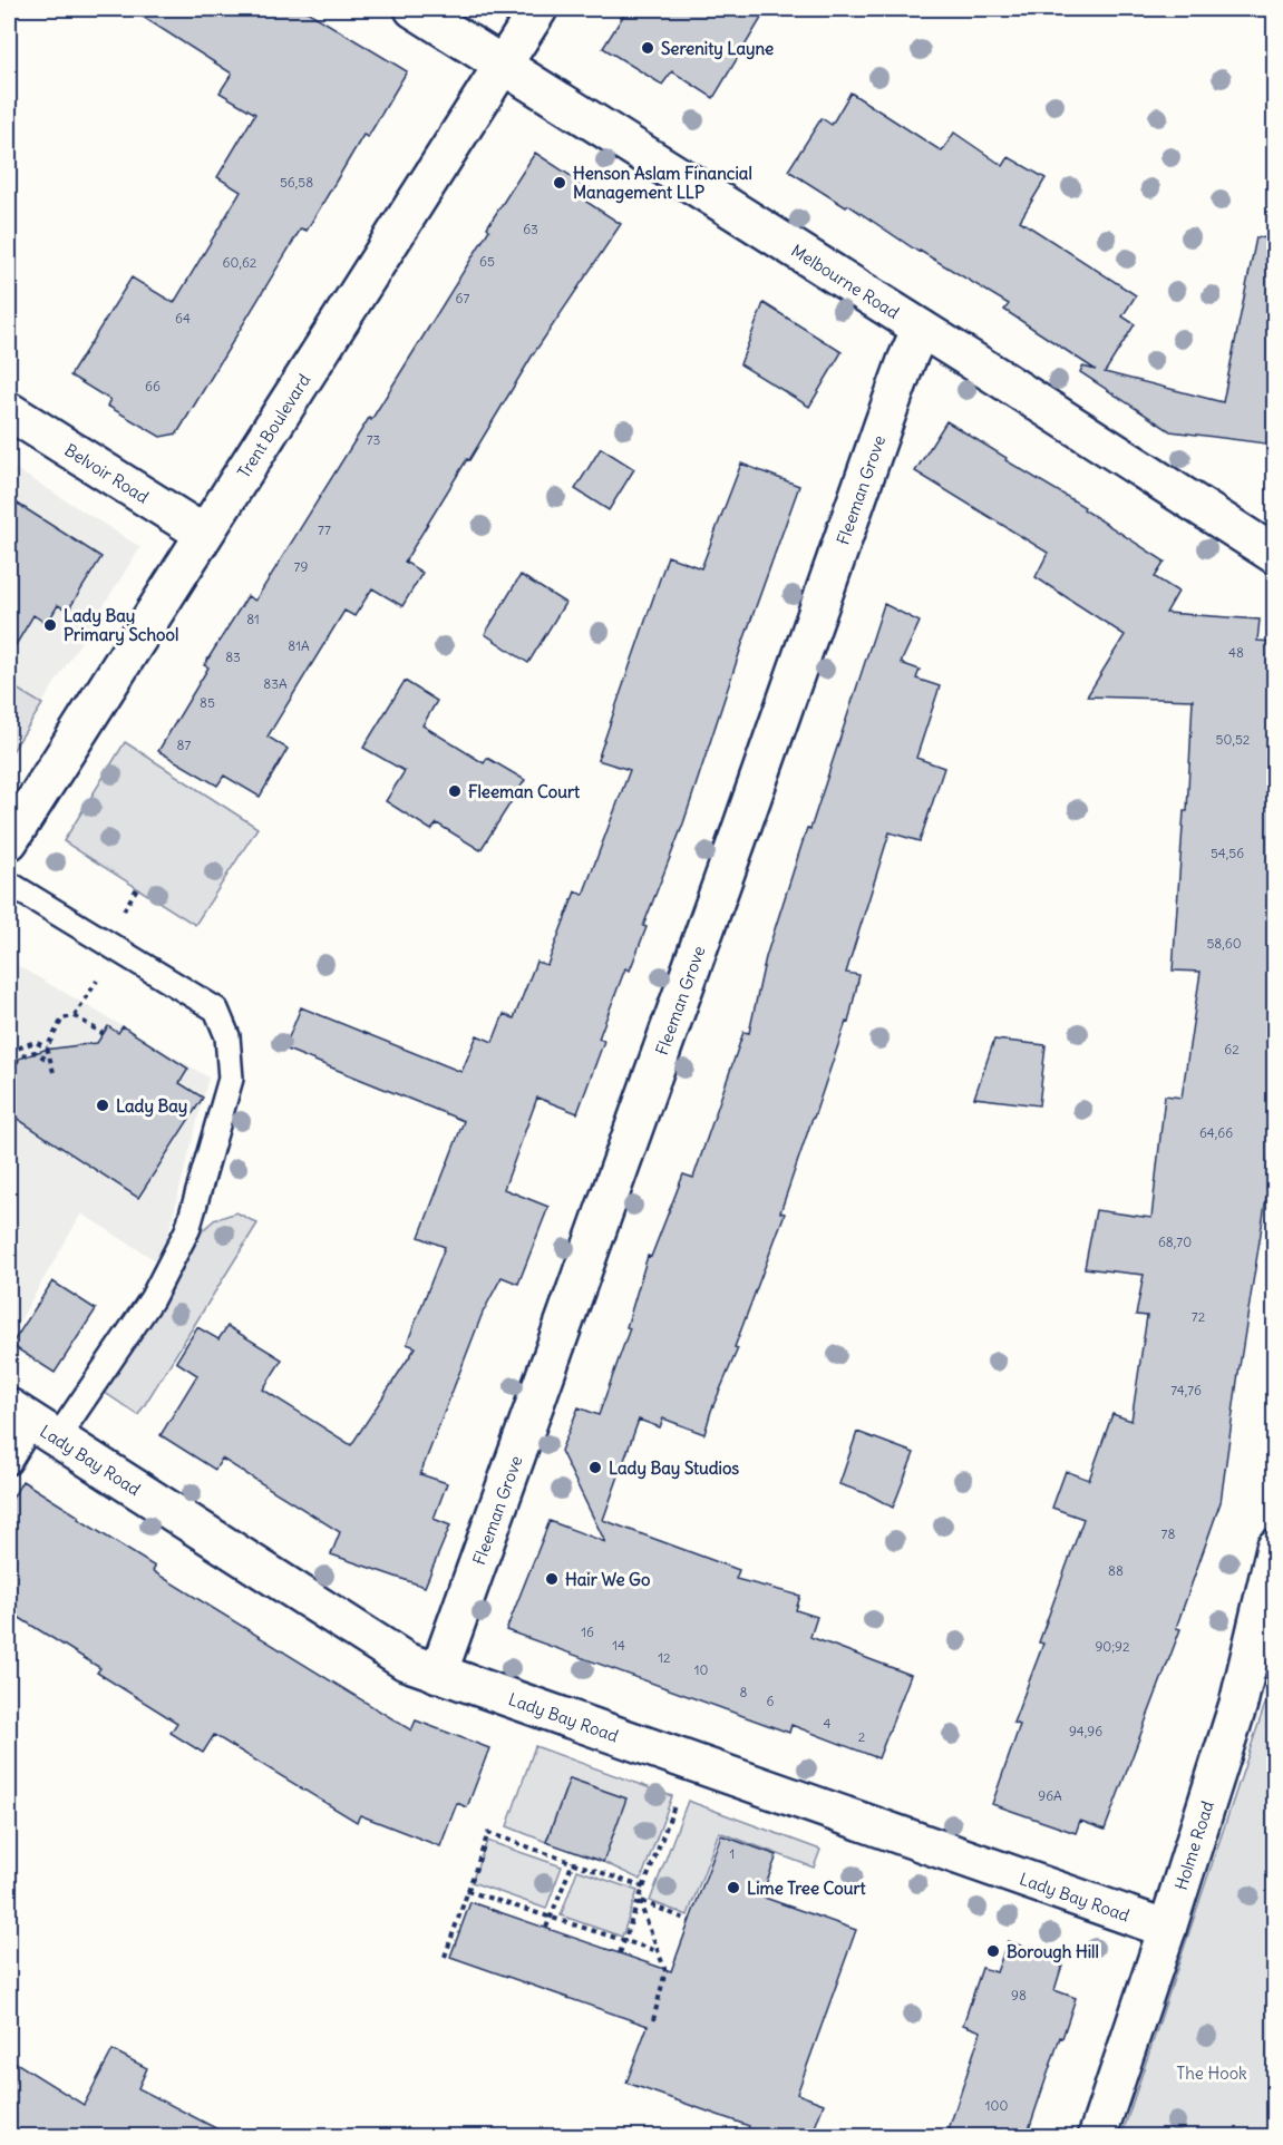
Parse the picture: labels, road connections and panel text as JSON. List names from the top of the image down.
{
  "streets": {
    "street": [
      "Melbourne Road",
      "Trent Boulevard",
      "Belvoir Road",
      "Fleeman Grove",
      "Lady Bay Road",
      "Holme Road"
    ]
  },
  "crossings": [
    ["Melbourne Road", "Trent Boulevard"],
    ["Melbourne Road", "Fleeman Grove"],
    ["Trent Boulevard", "Belvoir Road"],
    ["Fleeman Grove", "Lady Bay Road"],
    ["Lady Bay Road", "Holme Road"]
  ],
  "parks": ["The Hook"],
  "places": [
    "Serenity Layne",
    "Henson Aslam Financial Management LLP",
    "Lady Bay Primary School",
    "Fleeman Court",
    "Lady Bay",
    "Lady Bay Studios",
    "Hair We Go",
    "Lime Tree Court",
    "Borough Hill"
  ],
  "house_numbers": [
    "56,58",
    "63",
    "65",
    "60,62",
    "67",
    "64",
    "66",
    "73",
    "77",
    "79",
    "81",
    "81A",
    "48",
    "83",
    "83A",
    "85",
    "50,52",
    "87",
    "54,56",
    "58,60",
    "62",
    "64,66",
    "68,70",
    "72",
    "74,76",
    "78",
    "88",
    "16",
    "14",
    "90;92",
    "12",
    "10",
    "8",
    "6",
    "4",
    "94,96",
    "2",
    "96A",
    "1",
    "98",
    "100"
  ]
}
